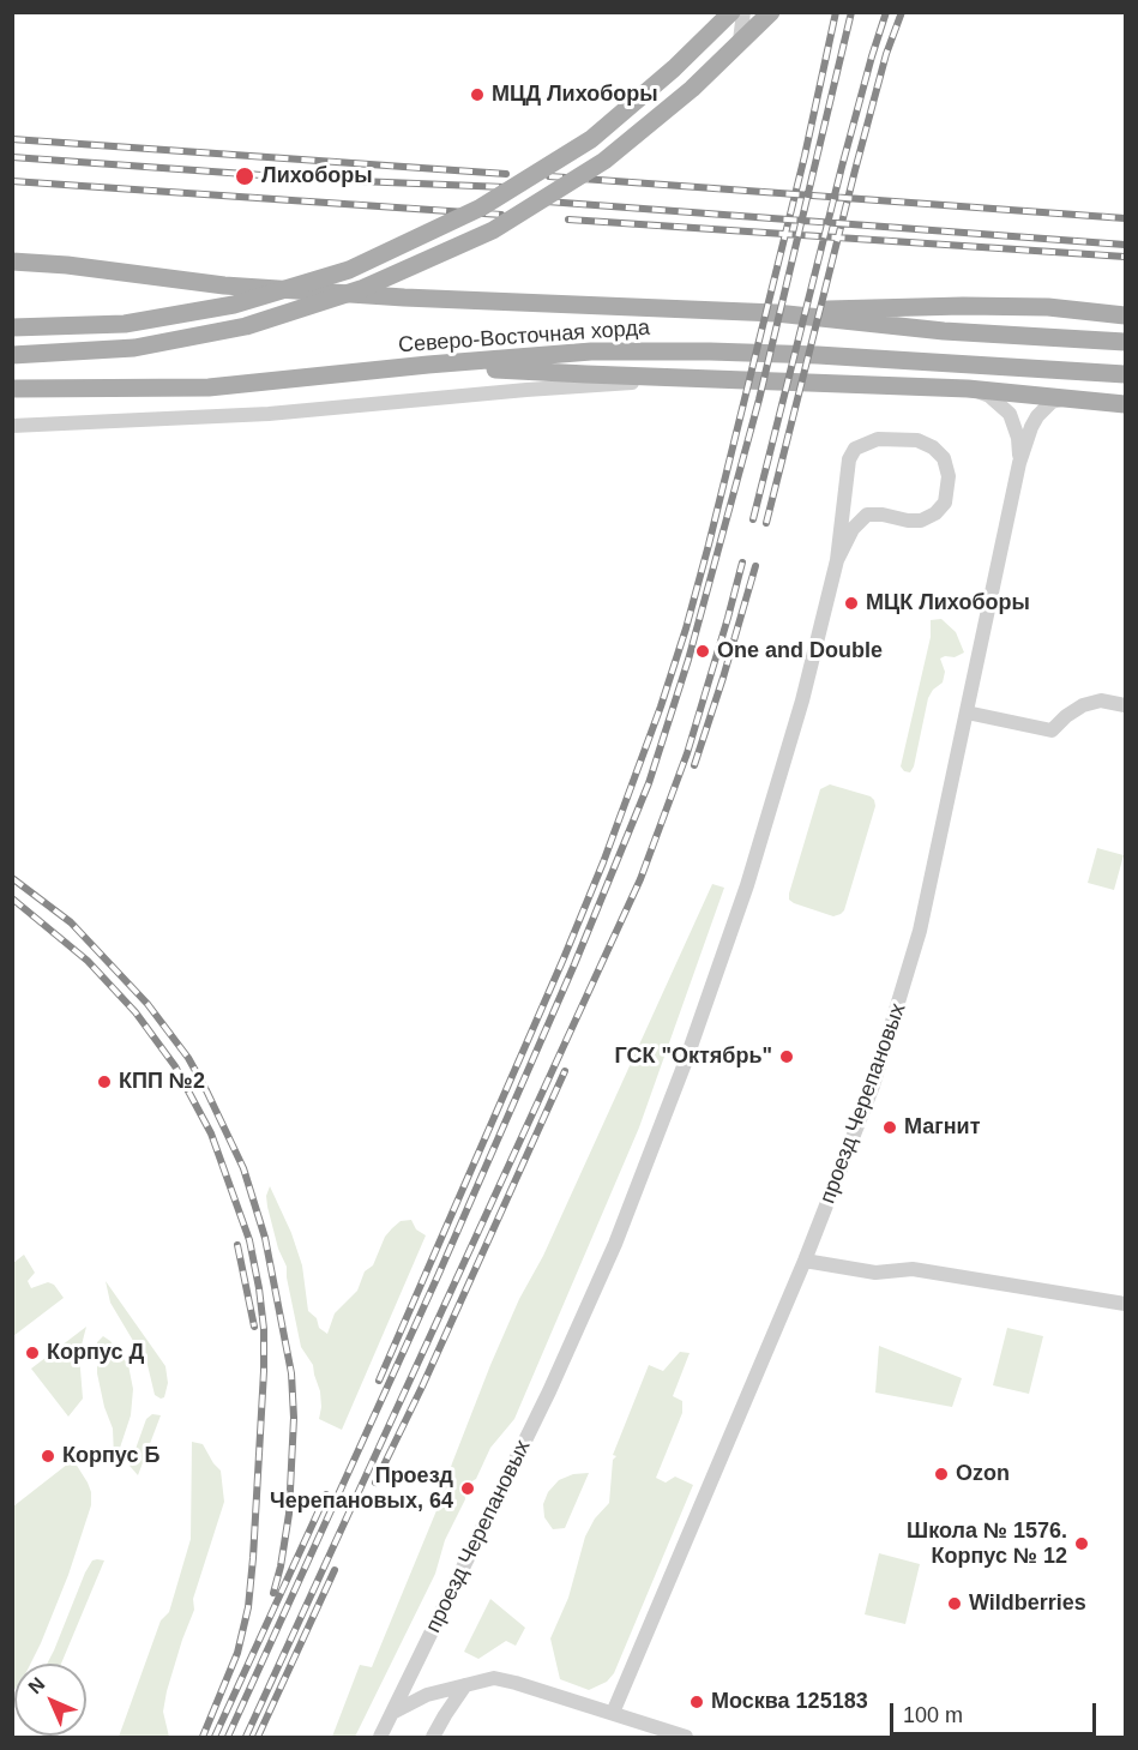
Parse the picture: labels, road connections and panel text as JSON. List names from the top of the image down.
{
  "streets": {
    "main road": ["Северо-Восточная хорда"],
    "street": ["проезд Черепановых"]
  },
  "places": [
    "МЦД Лихоборы",
    "Лихоборы",
    "МЦК Лихоборы",
    "One and Double",
    "ГСК \"Октябрь\"",
    "КПП №2",
    "Магнит",
    "Корпус Д",
    "Корпус Б",
    "Ozon",
    "Проезд Черепановых, 64",
    "Школа № 1576. Корпус № 12",
    "Wildberries",
    "Москва 125183"
  ],
  "scale_bar": "100 m",
  "north": "top left"
}
